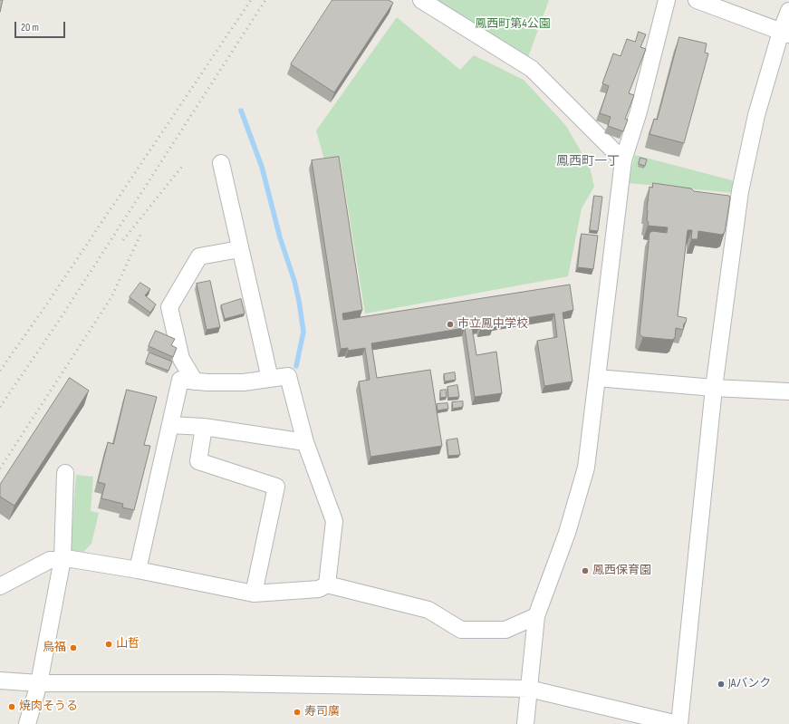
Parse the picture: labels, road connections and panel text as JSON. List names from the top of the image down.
{
  "districts": ["鳳西町一丁"],
  "parks": ["鳳西町第4公園"],
  "places": [
    "市立鳳中学校",
    "鳳西保育園",
    "山哲",
    "鳥福",
    "JAバンク",
    "焼肉そうる",
    "寿司廣"
  ],
  "scale_bar": "20 m"
}
